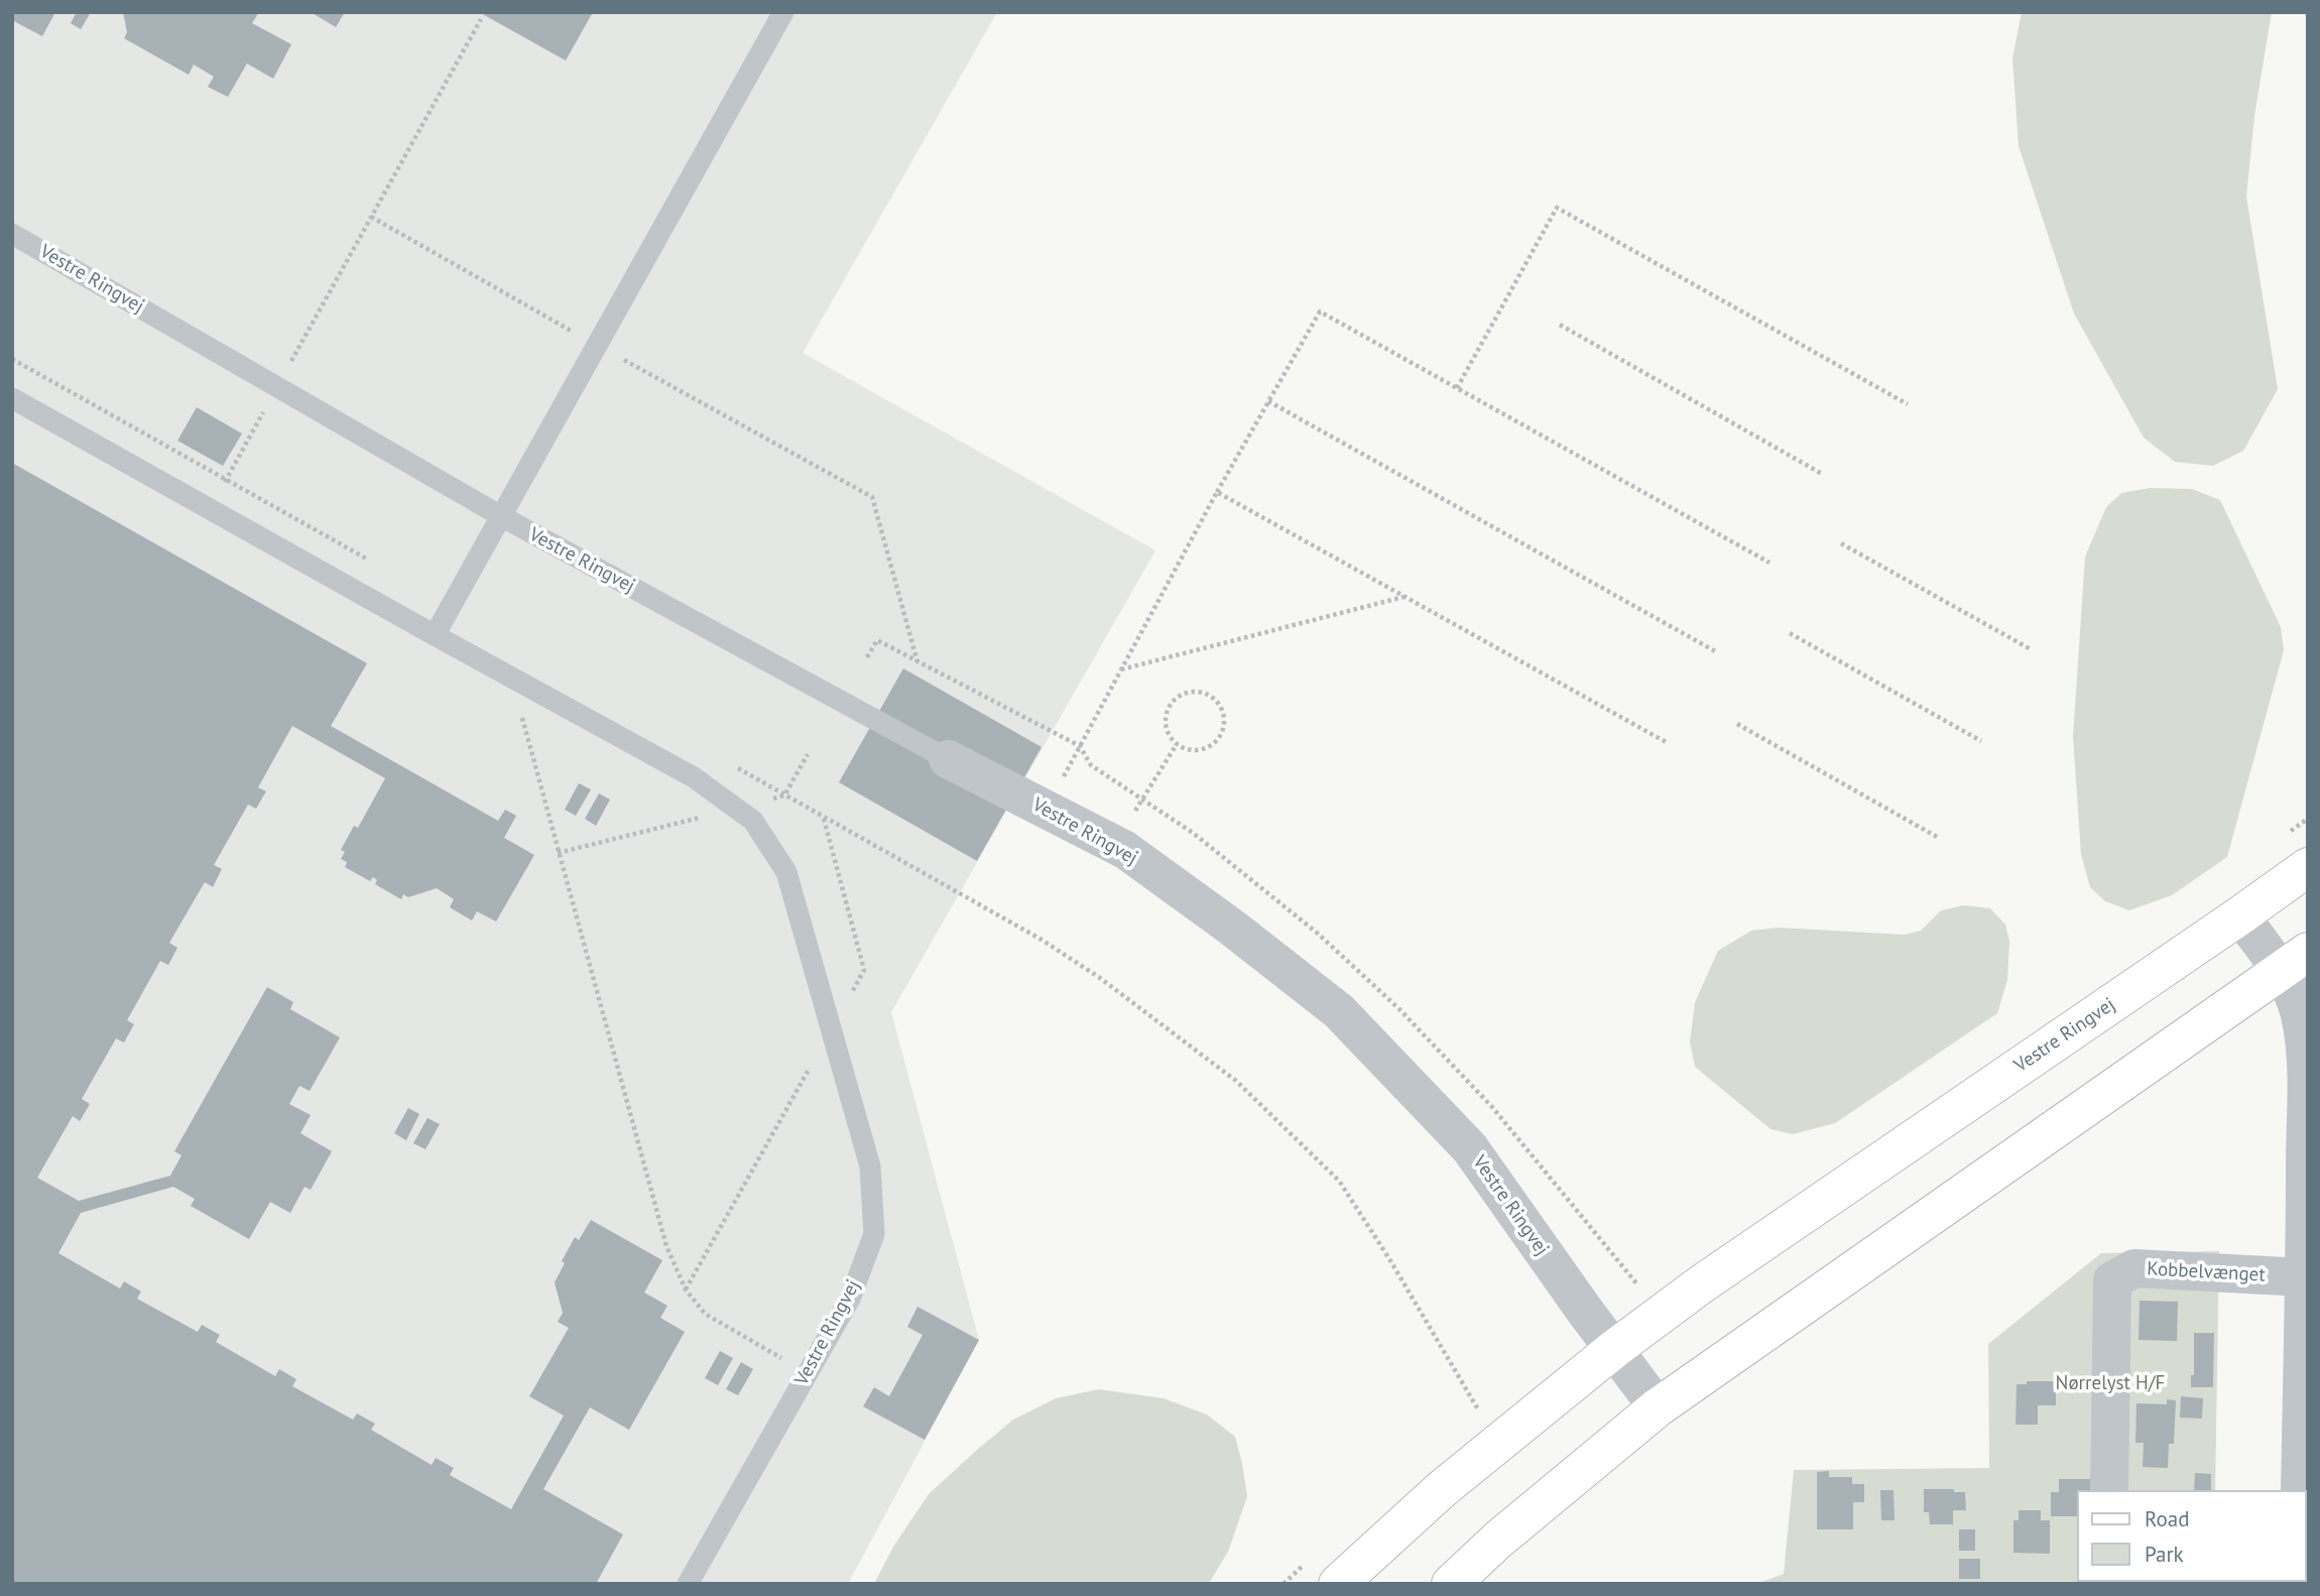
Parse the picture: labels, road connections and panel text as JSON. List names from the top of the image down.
{
  "streets": {
    "main road": ["Vestre Ringvej"],
    "street": ["Kobbelvænget"]
  },
  "parks": ["Nørrelyst H/F"],
  "legend": ["Road", "Park"]
}
